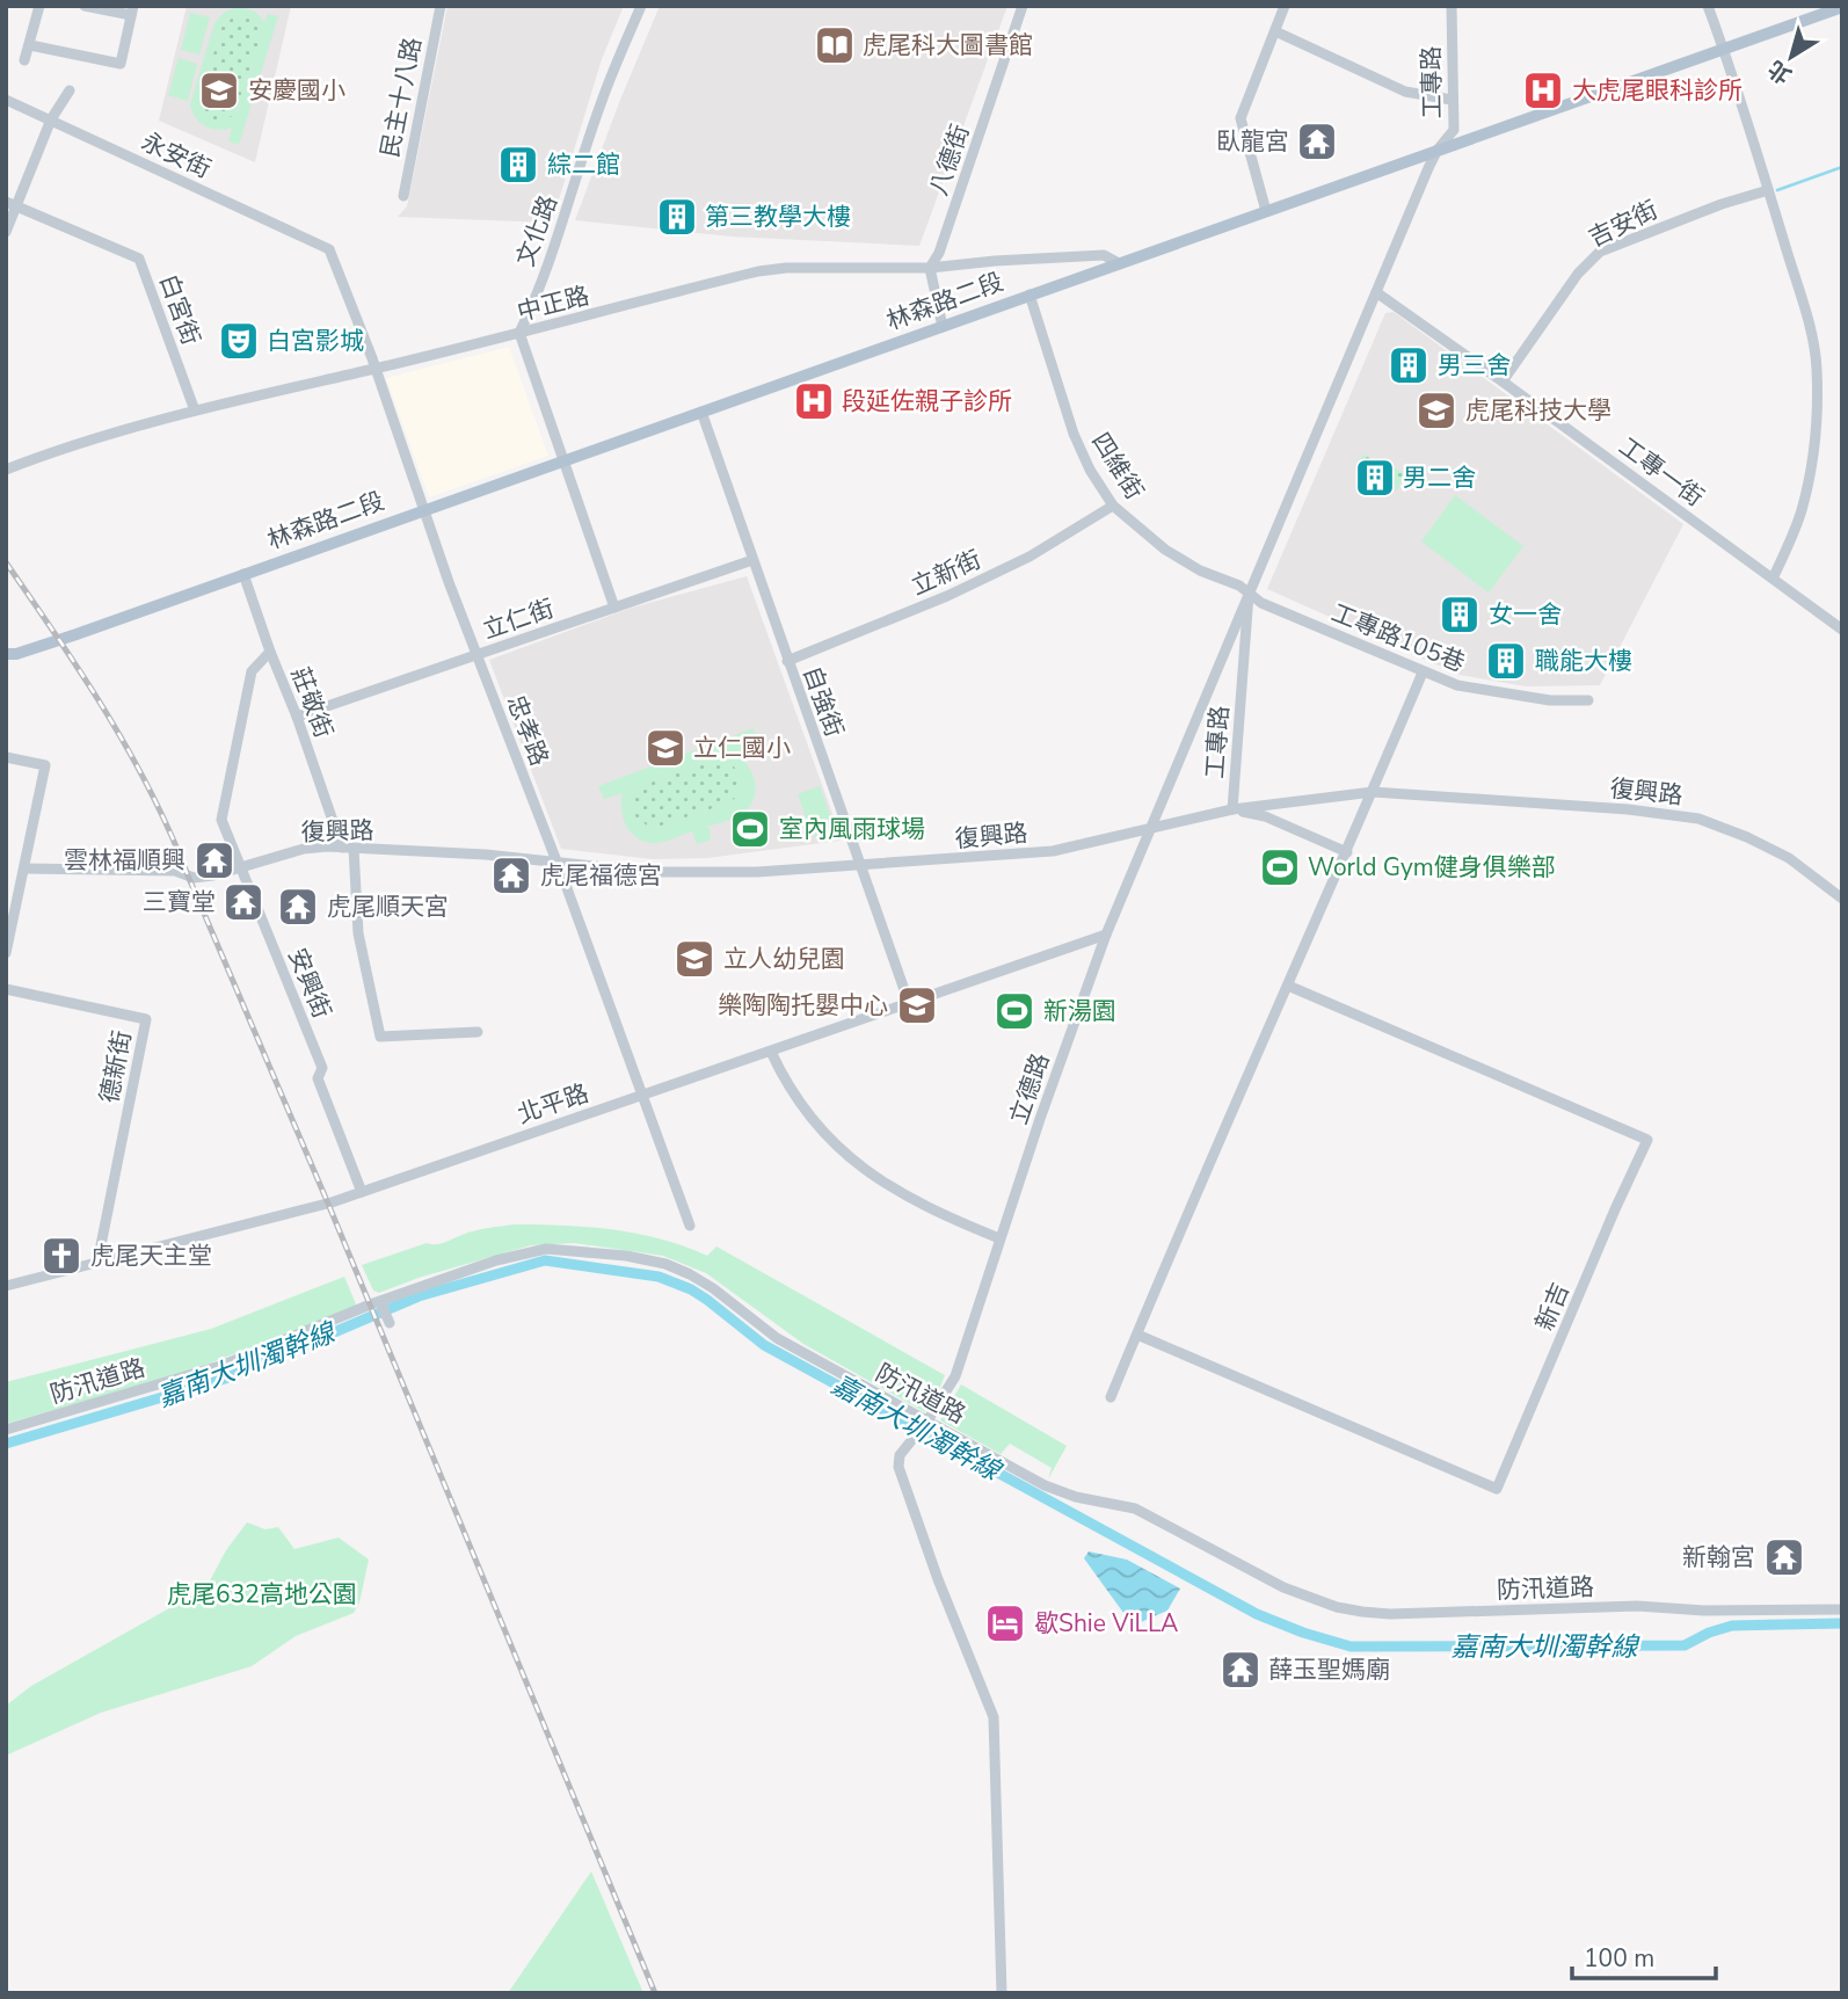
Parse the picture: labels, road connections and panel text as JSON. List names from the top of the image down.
{
  "streets": {
    "main road": ["林森路二段"],
    "street": [
      "工專路",
      "民主十八路",
      "永安街",
      "八德街",
      "吉安街",
      "文化路",
      "中正路",
      "白宮街",
      "四維街",
      "工專一街",
      "立新街",
      "立仁街",
      "工專路105巷",
      "自強街",
      "莊敬街",
      "忠孝路",
      "復興路",
      "安興街",
      "德新街",
      "立德路",
      "北平路",
      "新吉",
      "防汛道路"
    ]
  },
  "crossings": [
    ["工專路", "林森路二段"],
    ["工專路", "四維街"],
    ["工專路", "工專一街"],
    ["工專路", "工專路105巷"],
    ["工專路", "復興路"],
    ["工專路", "立德路"],
    ["永安街", "忠孝路"],
    ["八德街", "中正路"],
    ["吉安街", "工專一街"],
    ["文化路", "中正路"],
    ["林森路二段", "中正路"],
    ["林森路二段", "四維街"],
    ["林森路二段", "自強街"],
    ["林森路二段", "莊敬街"],
    ["林森路二段", "忠孝路"],
    ["中正路", "白宮街"],
    ["中正路", "忠孝路"],
    ["四維街", "立新街"],
    ["四維街", "工專路105巷"],
    ["四維街", "立德路"],
    ["立新街", "自強街"],
    ["立仁街", "自強街"],
    ["立仁街", "莊敬街"],
    ["立仁街", "忠孝路"],
    ["工專路105巷", "立德路"],
    ["自強街", "復興路"],
    ["自強街", "北平路"],
    ["莊敬街", "復興路"],
    ["莊敬街", "安興街"],
    ["忠孝路", "復興路"],
    ["忠孝路", "北平路"],
    ["復興路", "安興街"],
    ["復興路", "立德路"],
    ["安興街", "北平路"],
    ["德新街", "北平路"],
    ["立德路", "北平路"],
    ["立德路", "防汛道路"]
  ],
  "water": ["嘉南大圳濁幹線"],
  "parks": ["虎尾632高地公園"],
  "places": {
    "library": ["虎尾科大圖書館"],
    "school or university": [
      "安慶國小",
      "虎尾科技大學",
      "立仁國小",
      "立人幼兒園",
      "樂陶陶托嬰中心"
    ],
    "hospital": ["大虎尾眼科診所", "段延佐親子診所"],
    "temple": [
      "臥龍宮",
      "雲林福順興",
      "虎尾福德宮",
      "三寶堂",
      "虎尾順天宮",
      "新翰宮",
      "薛玉聖媽廟"
    ],
    "building": [
      "綜二館",
      "第三教學大樓",
      "男三舍",
      "男二舍",
      "女一舍",
      "職能大樓"
    ],
    "theatre": ["白宮影城"],
    "sports": ["室內風雨球場", "World Gym健身俱樂部", "新湯園"],
    "church": ["虎尾天主堂"],
    "hotel": ["歇Shie ViLLA"]
  },
  "scale_bar": "100 m",
  "north": "bottom left"
}
